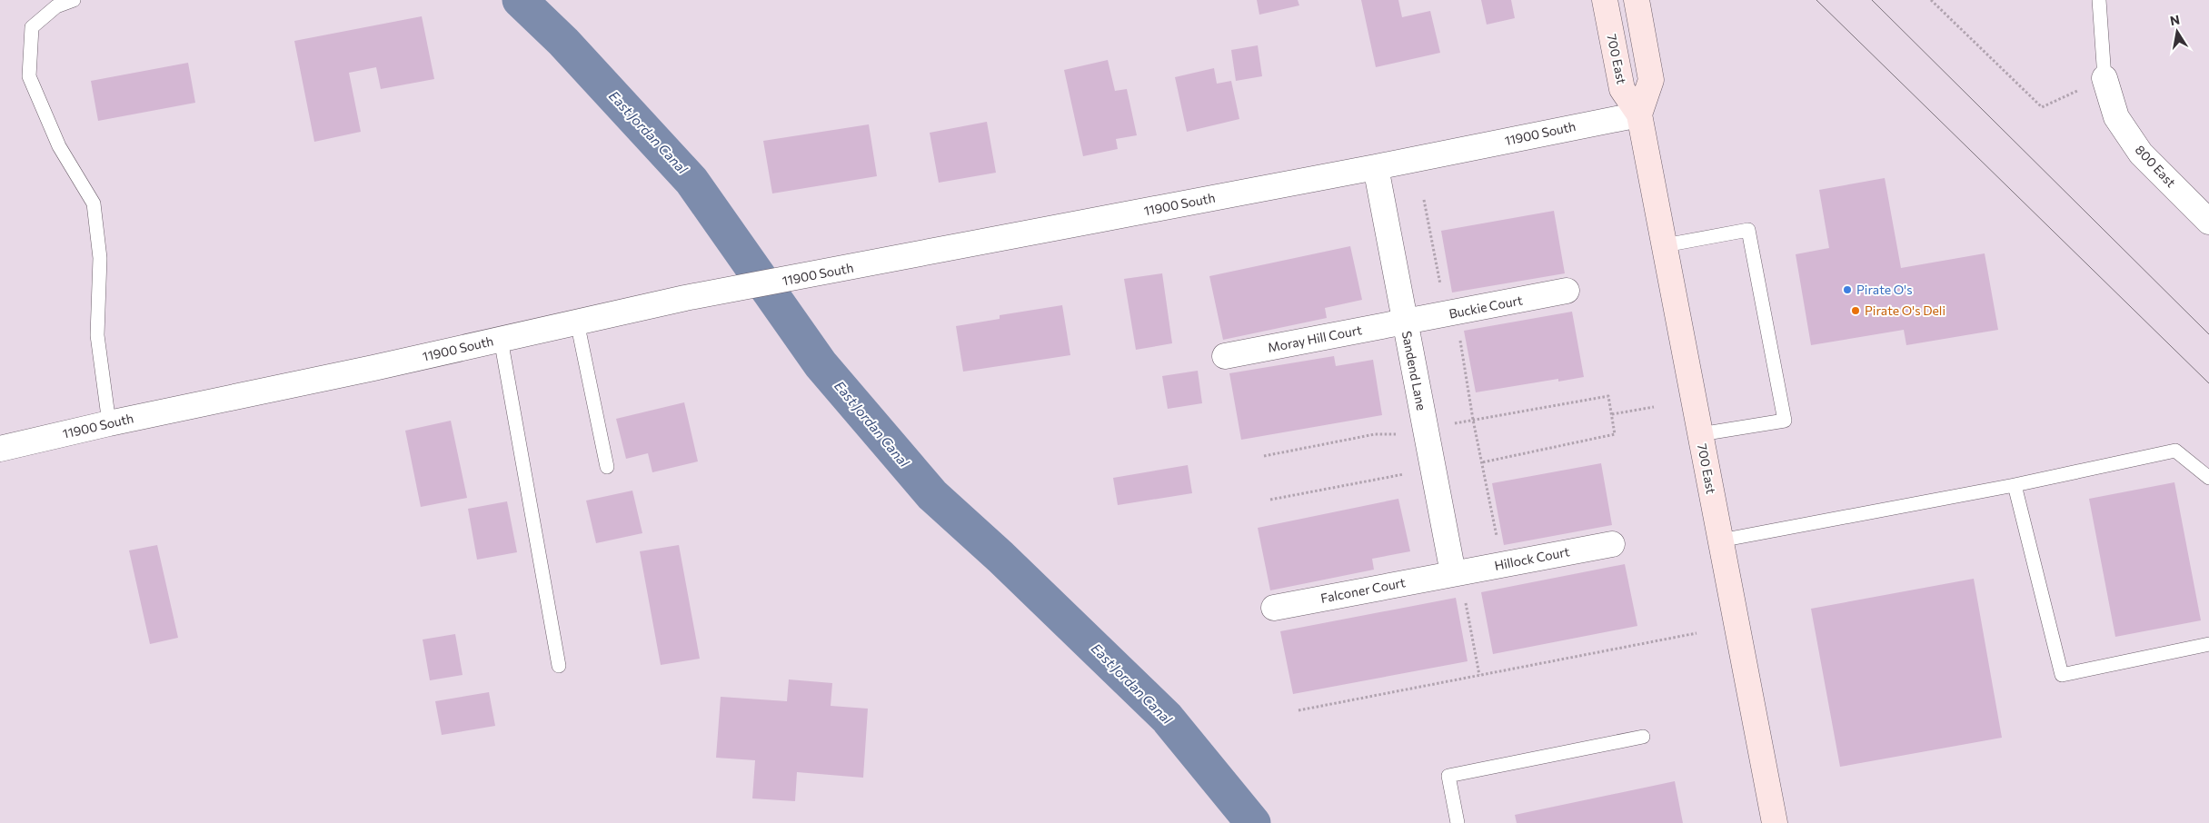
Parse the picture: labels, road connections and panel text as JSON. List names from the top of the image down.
{
  "streets": {
    "main road": ["700 East"],
    "street": [
      "11900 South",
      "800 East",
      "Buckie Court",
      "Moray Hill Court",
      "Sandend Lane",
      "Hillock Court",
      "Falconer Court"
    ]
  },
  "crossings": [
    ["700 East", "11900 South"],
    ["11900 South", "Sandend Lane"],
    ["Buckie Court", "Moray Hill Court"],
    ["Buckie Court", "Sandend Lane"],
    ["Moray Hill Court", "Sandend Lane"],
    ["Sandend Lane", "Hillock Court"],
    ["Sandend Lane", "Falconer Court"],
    ["Hillock Court", "Falconer Court"]
  ],
  "water": ["East Jordan Canal"],
  "places": ["Pirate O's", "Pirate O's Deli"],
  "north": "top"
}
